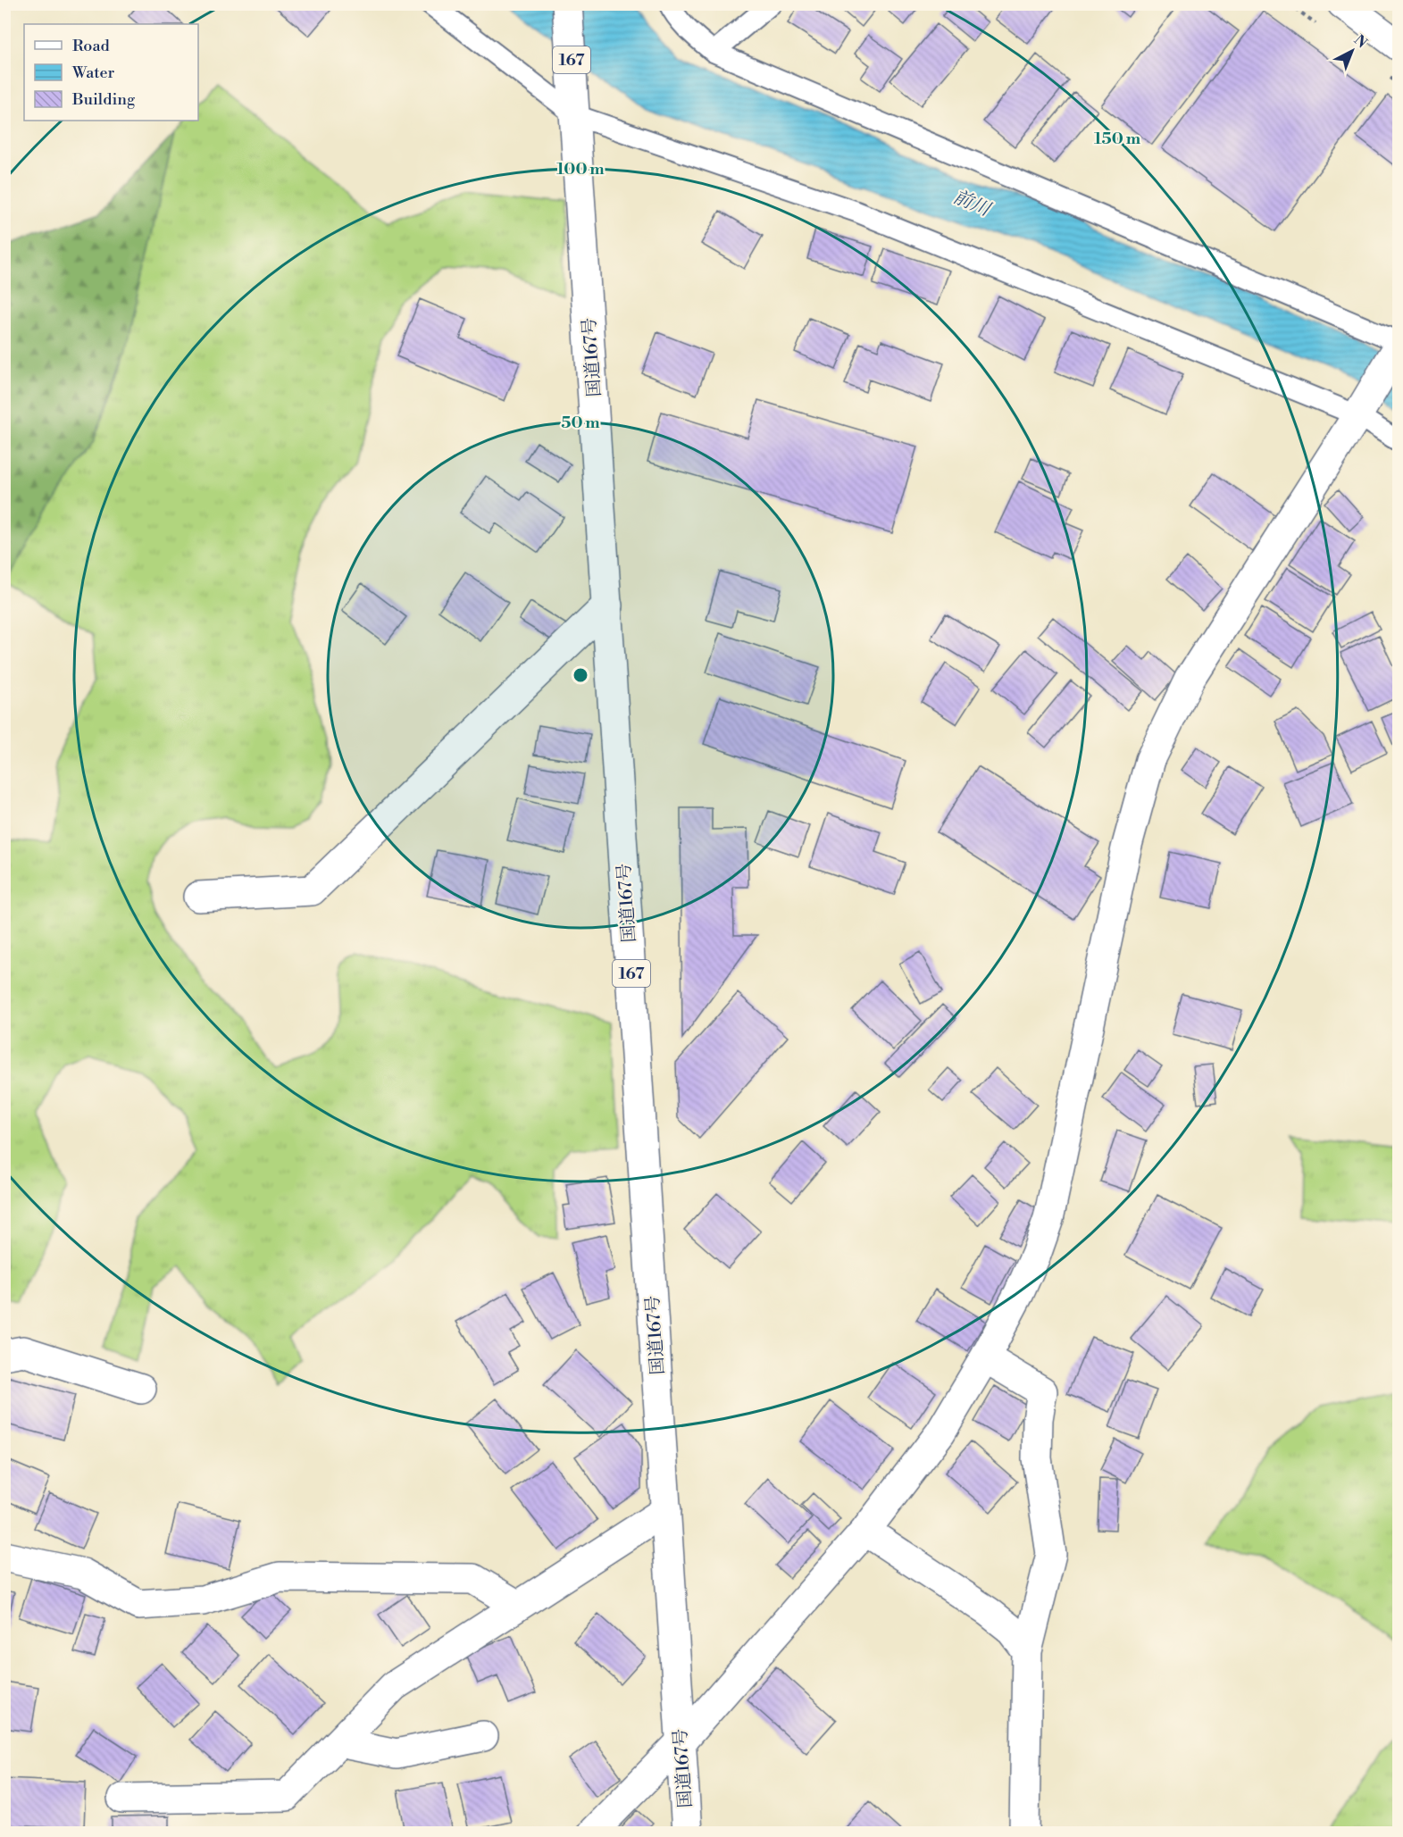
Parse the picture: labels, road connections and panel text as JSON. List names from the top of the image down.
{
  "streets": {
    "main road": ["167", "国道167号"]
  },
  "water": ["前川"],
  "legend": ["Road", "Water", "Building"],
  "north": "top right",
  "rings": ["150 m", "100 m", "50 m"]
}
